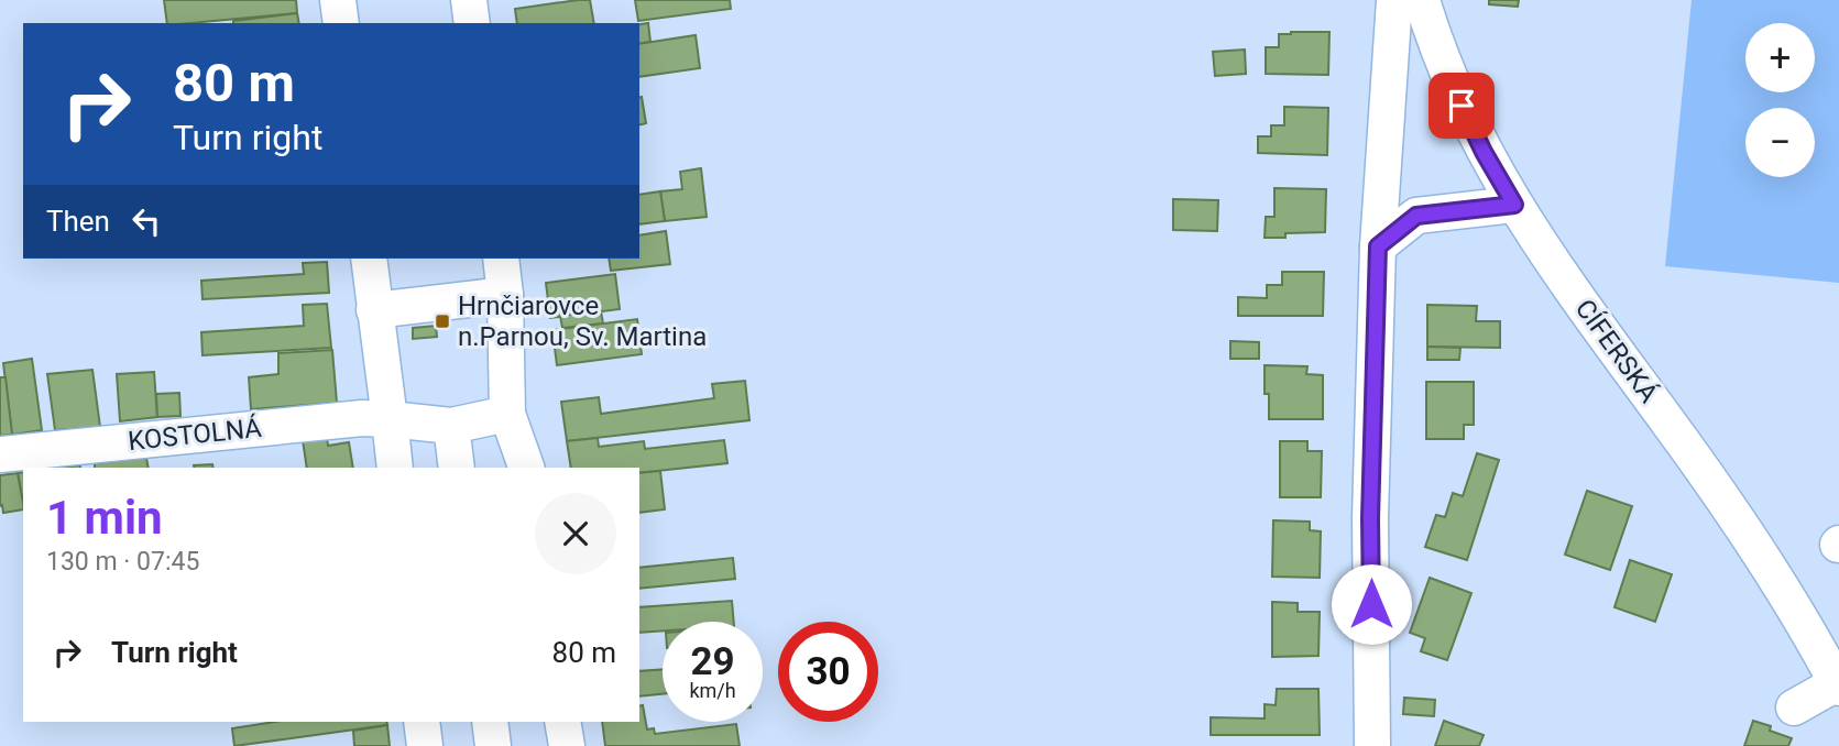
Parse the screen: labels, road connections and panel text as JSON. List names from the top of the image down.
{
  "streets": {
    "street": ["CÍFERSKÁ", "KOSTOLNÁ"]
  },
  "places": {
    "transit": ["Hrnčiarovce n.Parnou, Sv. Martina"]
  },
  "page": {
    "map_buttons": ["+", "−"],
    "turn": ["80 m", "Turn right"],
    "then": "Then",
    "heading": ["1 min", "130 m · 07:45"],
    "list": [
      {
        "name": "Turn right",
        "value": "80 m"
      }
    ],
    "speed": "29 km/h",
    "limit": "30"
  }
}
